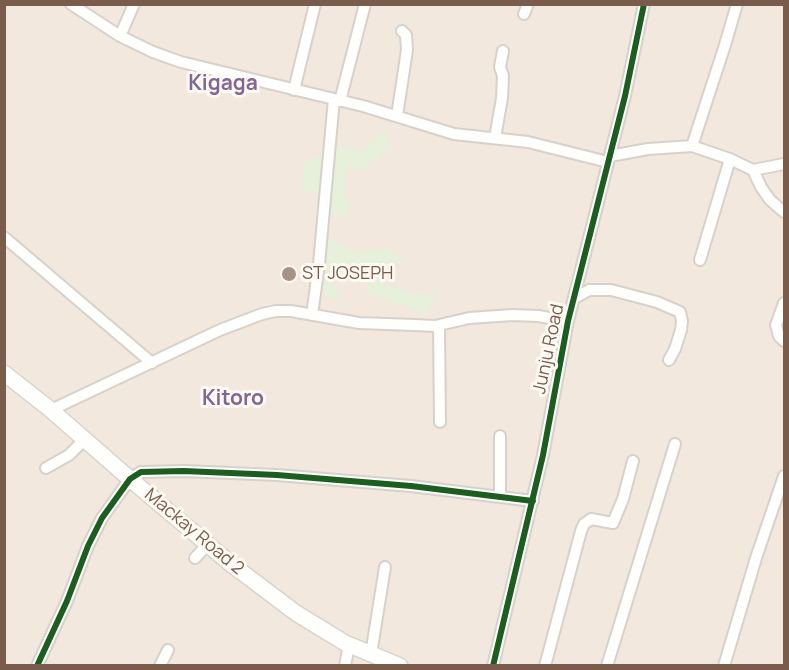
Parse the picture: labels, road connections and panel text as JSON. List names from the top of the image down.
{
  "streets": {
    "street": ["Junju Road", "Mackay Road 2"]
  },
  "districts": ["Kigaga", "Kitoro"],
  "places": ["ST JOSEPH"]
}
